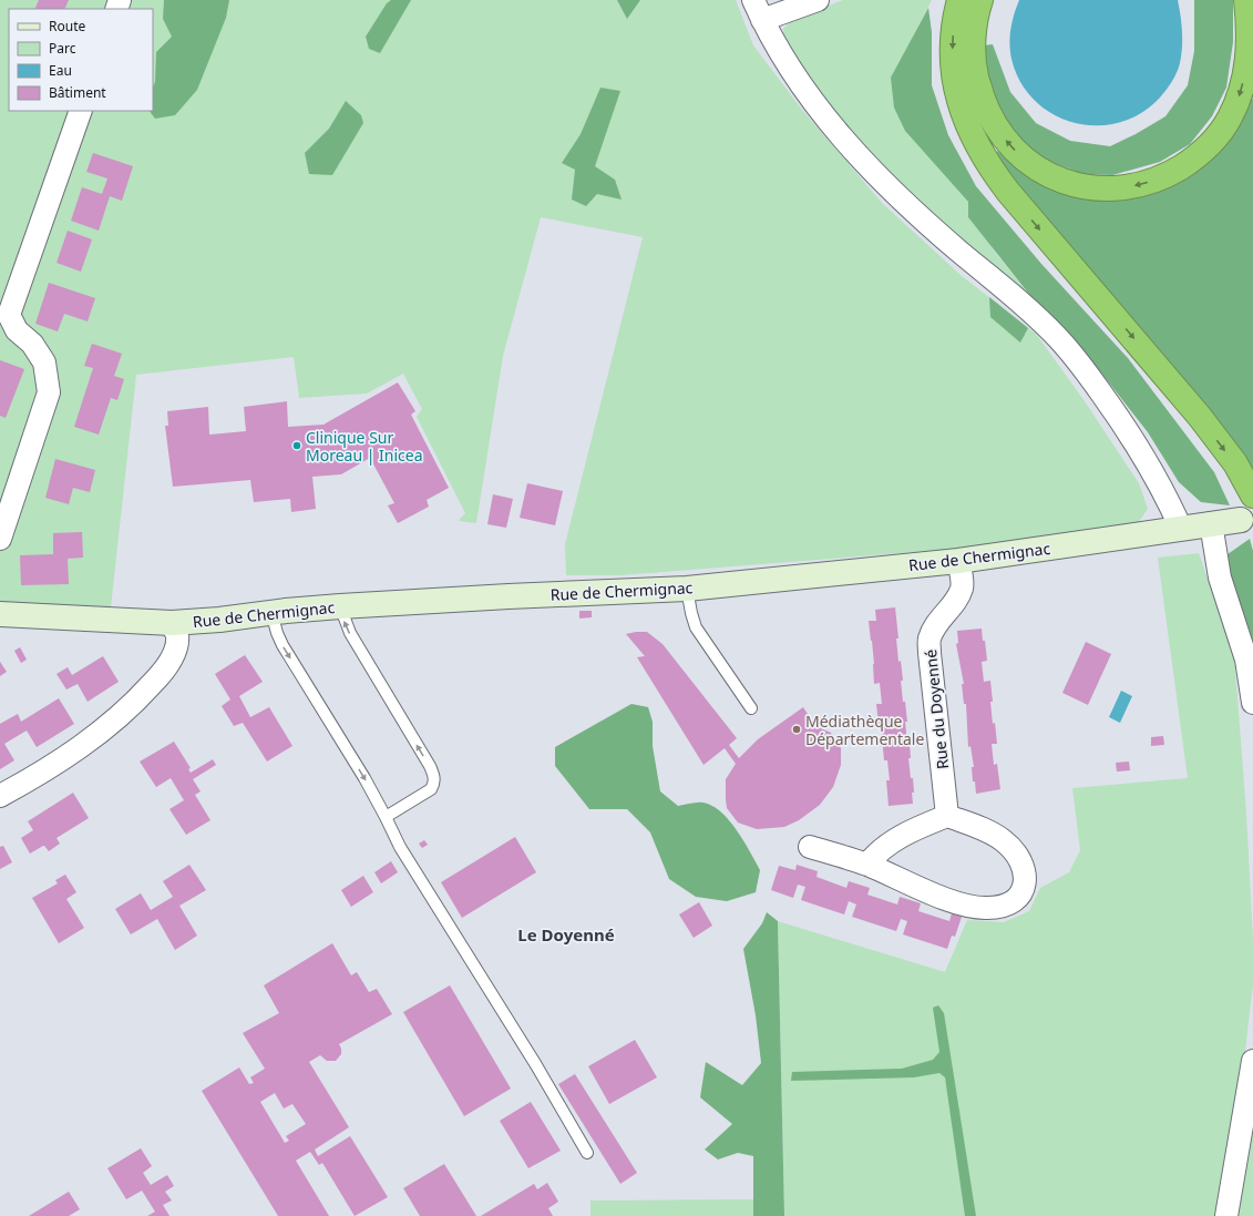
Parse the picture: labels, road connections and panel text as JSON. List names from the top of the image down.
{
  "streets": {
    "street": ["Rue de Chermignac", "Rue du Doyenné"]
  },
  "crossings": [
    ["Rue de Chermignac", "Rue du Doyenné"]
  ],
  "districts": ["Le Doyenné"],
  "places": ["Clinique Sur Moreau | Inicea", "Médiathèque Départementale"],
  "legend": [
    "Route",
    "Parc",
    "Eau",
    "Bâtiment"
  ]
}
